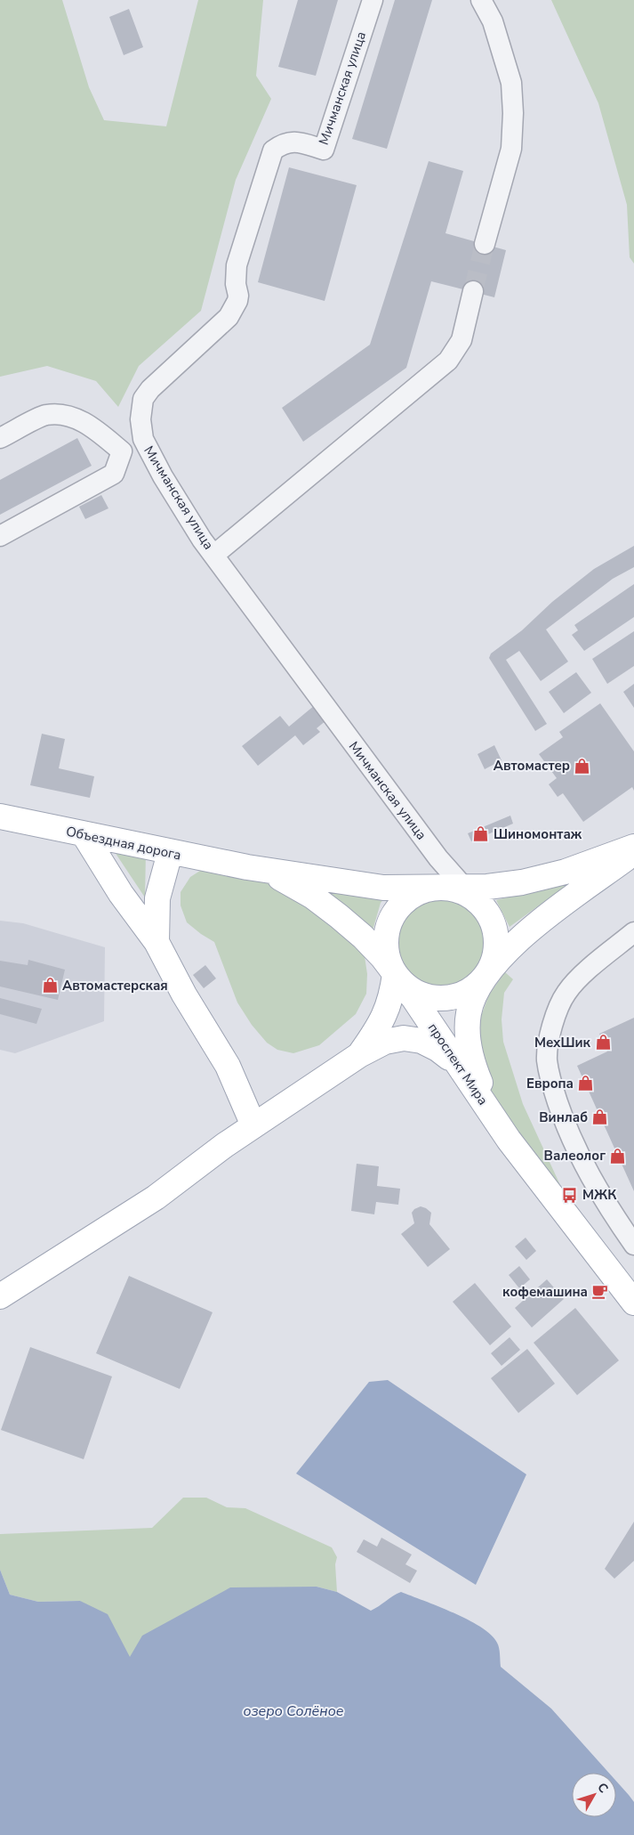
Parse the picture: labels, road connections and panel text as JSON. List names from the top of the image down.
{
  "streets": {
    "main road": ["Объездная дорога", "проспект Мира"],
    "street": ["Мичманская улица"]
  },
  "crossings": [
    ["Мичманская улица", "проспект Мира"],
    ["Объездная дорога", "проспект Мира"]
  ],
  "water": ["озеро Солёное"],
  "places": {
    "shop": [
      "Автомастер",
      "Шиномонтаж",
      "Автомастерская",
      "МехШик",
      "Европа",
      "Винлаб",
      "Валеолог"
    ],
    "bus stop": ["МЖК"],
    "cafe": ["кофемашина"]
  },
  "north": "top right"
}
